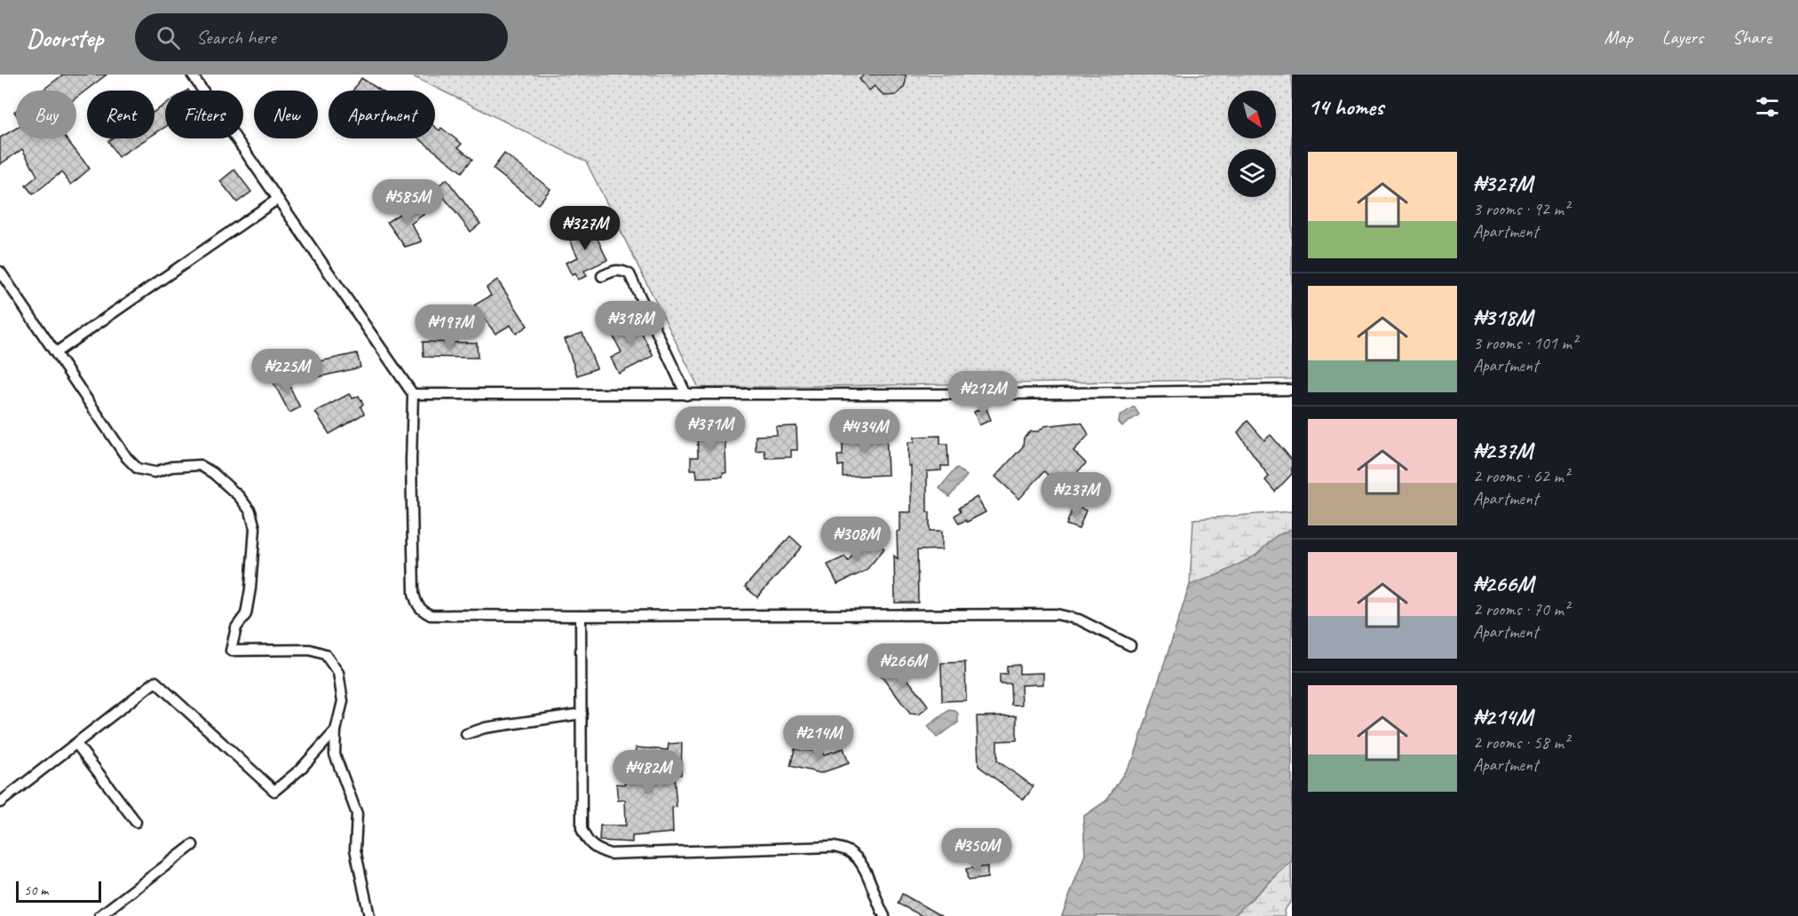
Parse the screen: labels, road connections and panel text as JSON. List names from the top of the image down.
{
  "scale_bar": "50 m",
  "north": "bottom right",
  "page": {
    "header": "Doorstep",
    "search": "Search here",
    "nav": ["Map", "Layers", "Share"],
    "heading": "14 homes",
    "chip": [
      "Buy",
      "Rent",
      "Filters",
      "New",
      "Apartment"
    ],
    "list": [
      {
        "name": "₦327M",
        "note": "3 rooms · 92 m² · Apartment"
      },
      {
        "name": "₦318M",
        "note": "3 rooms · 101 m² · Apartment"
      },
      {
        "name": "₦237M",
        "note": "2 rooms · 62 m² · Apartment"
      },
      {
        "name": "₦266M",
        "note": "2 rooms · 70 m² · Apartment"
      },
      {
        "name": "₦214M",
        "note": "2 rooms · 58 m² · Apartment"
      }
    ],
    "price": [
      "₦585M",
      "₦327M",
      "₦318M",
      "₦197M",
      "₦225M",
      "₦212M",
      "₦371M",
      "₦434M",
      "₦237M",
      "₦308M",
      "₦266M",
      "₦214M",
      "₦482M",
      "₦350M"
    ],
    "scale": "50 m"
  }
}
